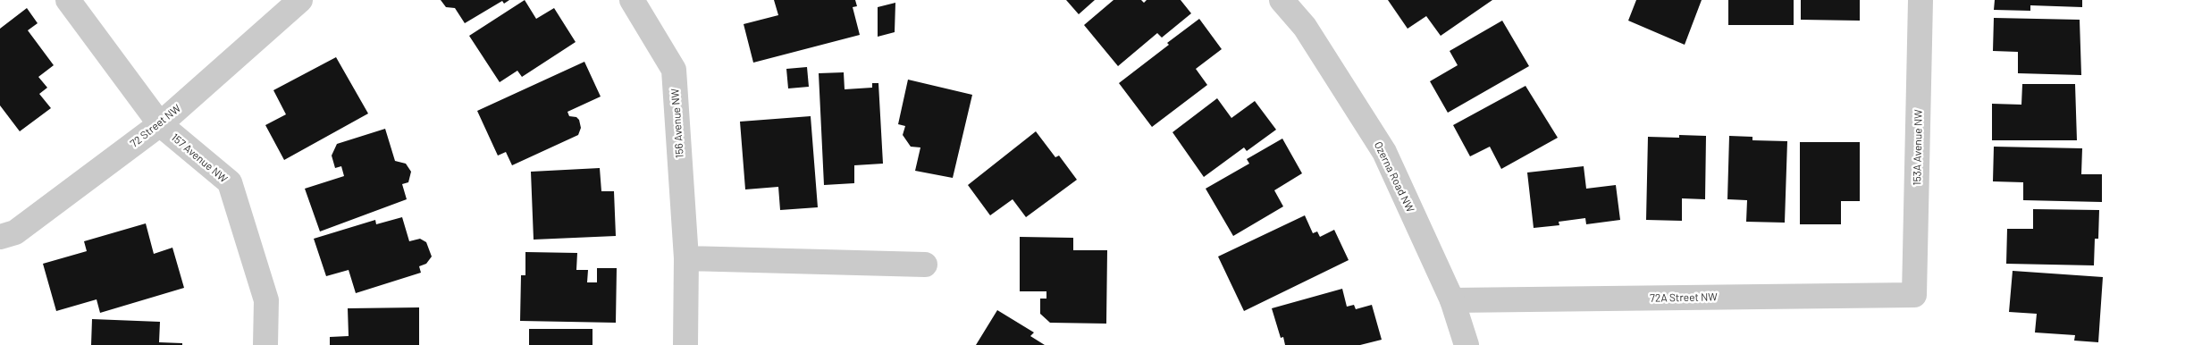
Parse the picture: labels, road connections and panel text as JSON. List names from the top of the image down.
{
  "streets": {
    "street": [
      "156 Avenue NW",
      "72 Street NW",
      "153A Avenue NW",
      "157 Avenue NW",
      "Ozerna Road NW",
      "72A Street NW"
    ]
  },
  "crossings": [
    ["72 Street NW", "157 Avenue NW"],
    ["153A Avenue NW", "72A Street NW"],
    ["Ozerna Road NW", "72A Street NW"]
  ]
}
